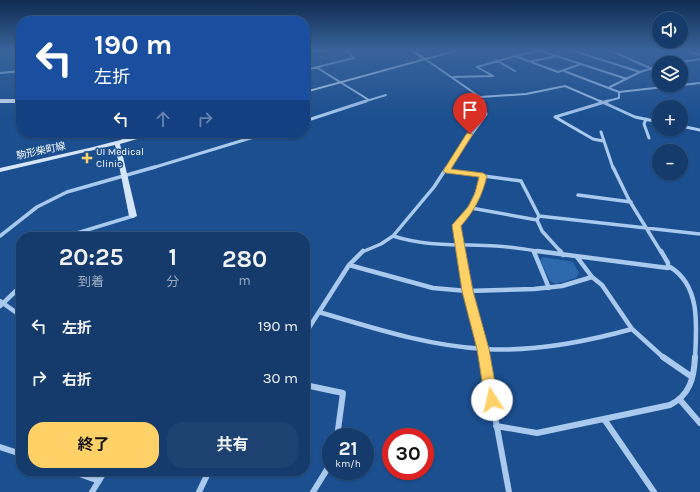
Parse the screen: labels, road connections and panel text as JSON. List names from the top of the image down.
{
  "streets": {
    "main road": ["駒形柴町線"]
  },
  "places": {
    "health": ["UI Medical Clinic"]
  },
  "page": {
    "map_buttons": ["+", "−"],
    "turn": ["190 m", "左折"],
    "eta": [
      "20:25",
      "到着",
      "1",
      "分",
      "280",
      "m"
    ],
    "list": [
      {
        "name": "左折",
        "value": "190 m"
      },
      {
        "name": "右折",
        "value": "30 m"
      }
    ],
    "buttons": ["終了", "共有"],
    "speed": "21 km/h",
    "limit": "30"
  }
}
